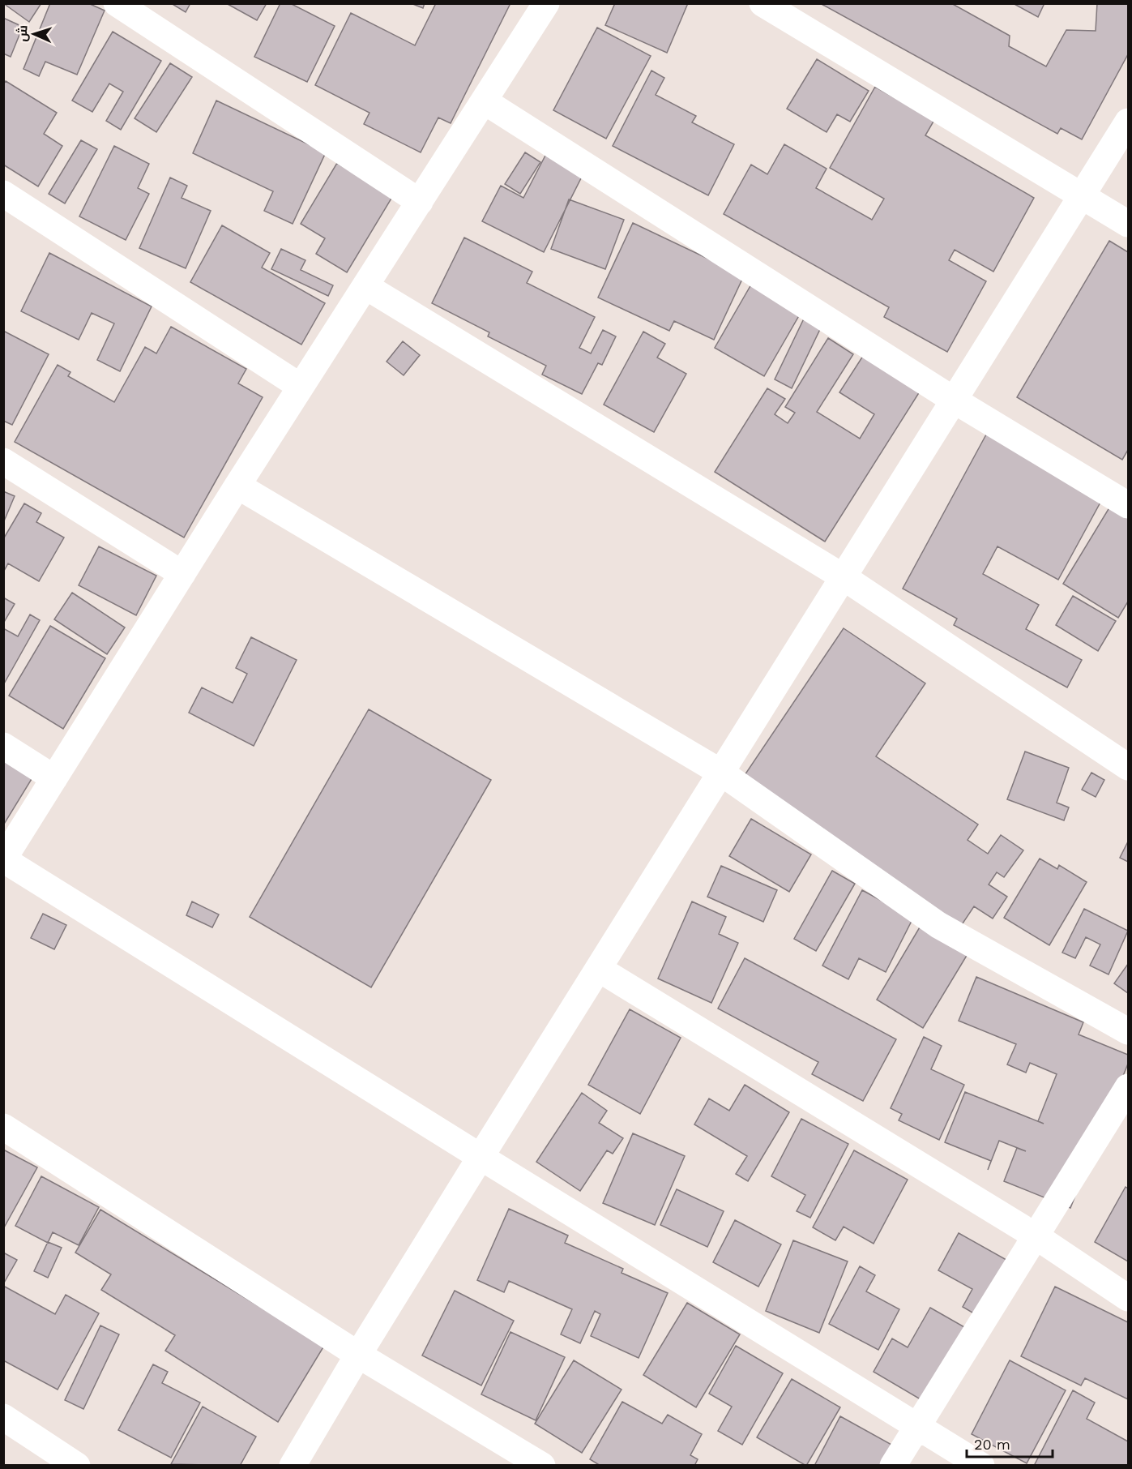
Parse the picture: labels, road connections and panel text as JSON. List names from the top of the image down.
{
  "scale_bar": "20 m",
  "north": "left"
}
